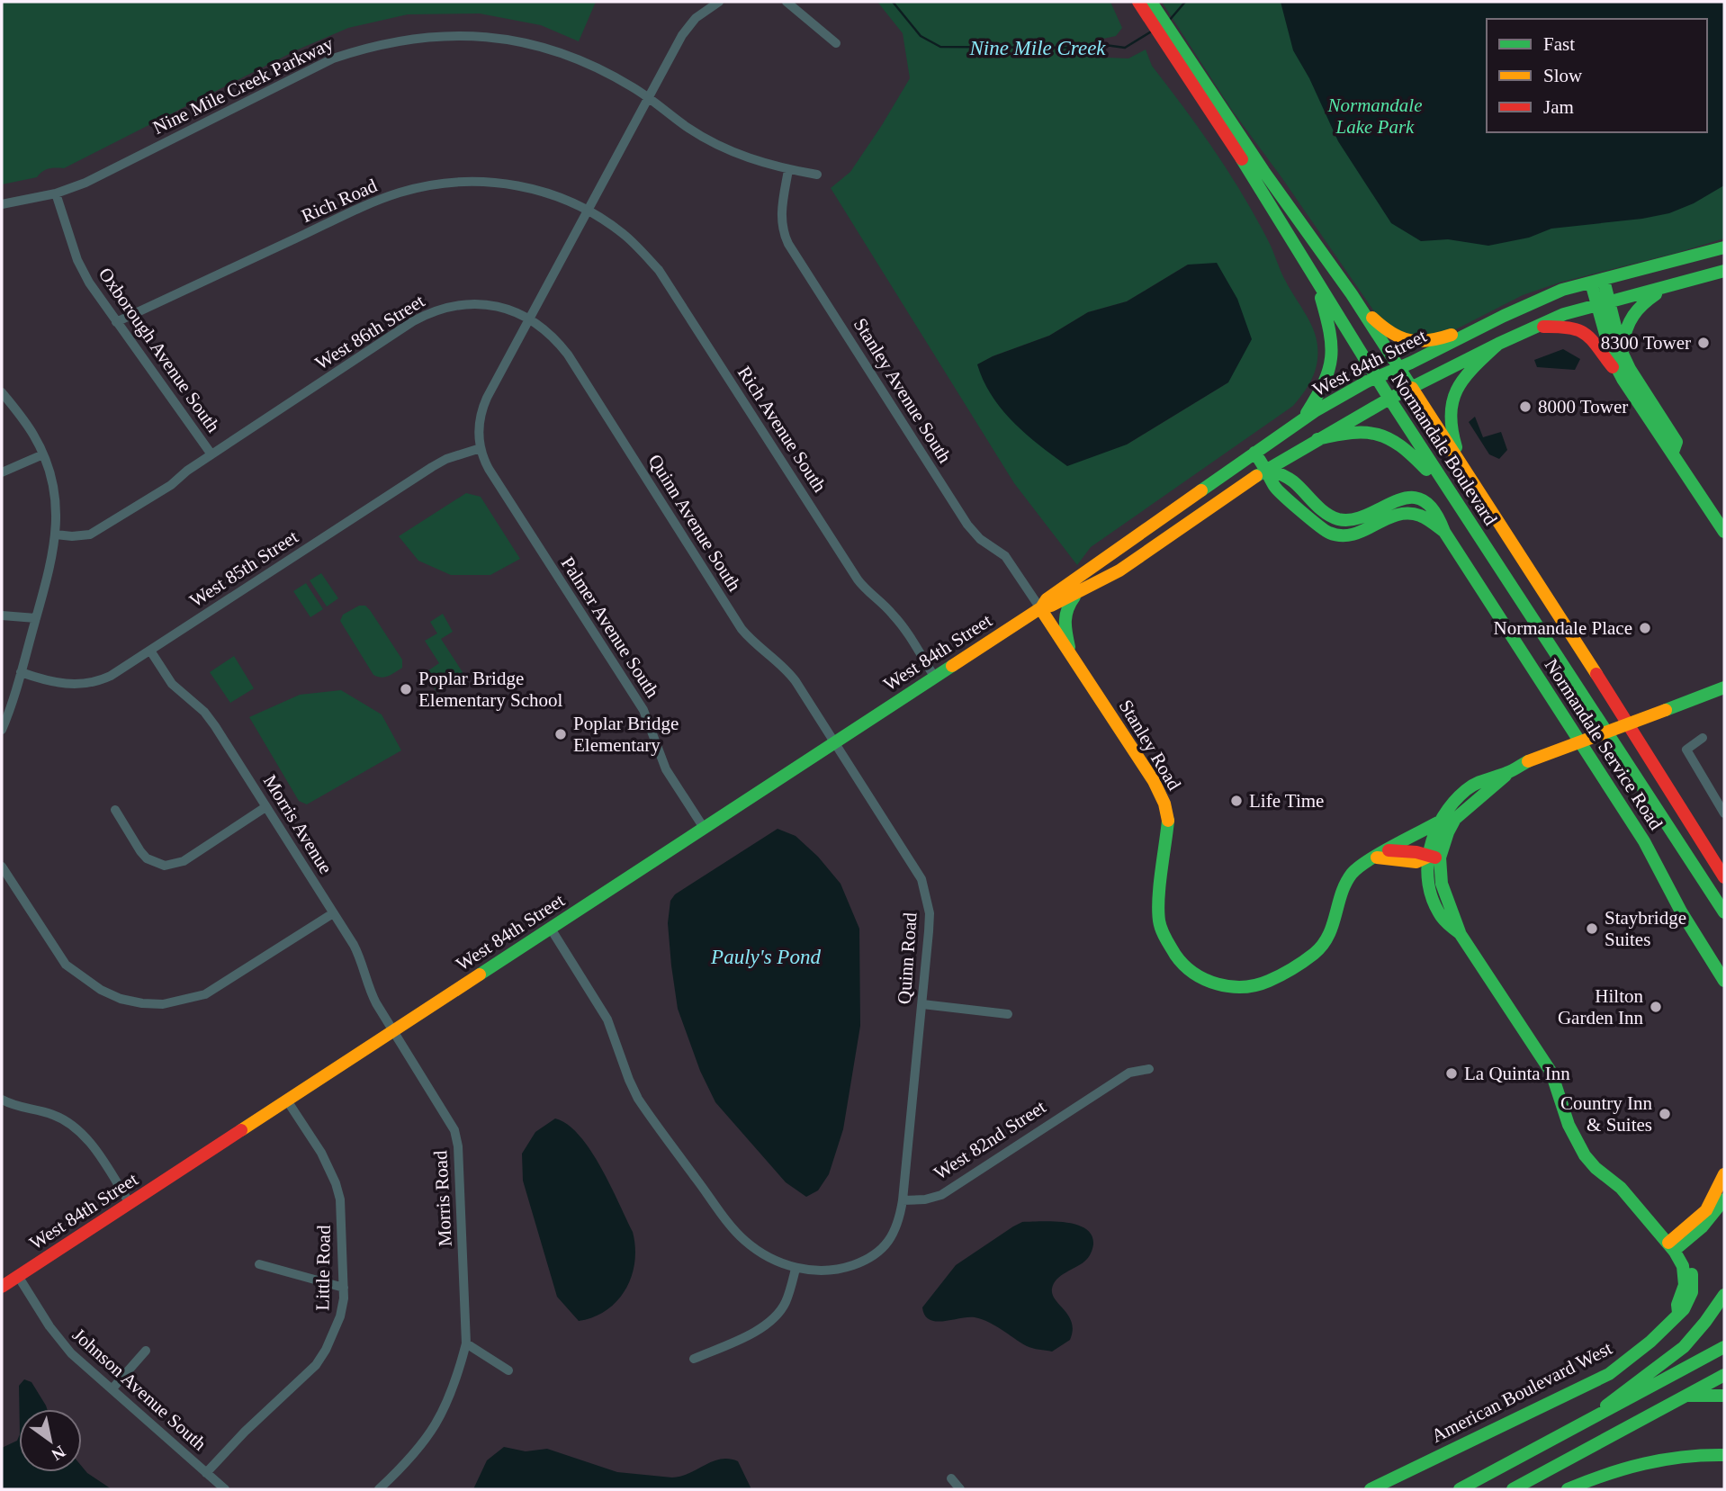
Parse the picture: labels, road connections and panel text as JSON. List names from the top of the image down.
{
  "streets": {
    "main road": [
      "West 84th Street",
      "Normandale Boulevard",
      "Normandale Service Road",
      "Stanley Road",
      "American Boulevard West"
    ],
    "street": [
      "Nine Mile Creek Parkway",
      "Rich Road",
      "West 86th Street",
      "Oxborough Avenue South",
      "Stanley Avenue South",
      "Rich Avenue South",
      "Quinn Avenue South",
      "West 85th Street",
      "Palmer Avenue South",
      "Morris Avenue",
      "Quinn Road",
      "West 82nd Street",
      "Morris Road",
      "Little Road",
      "Johnson Avenue South"
    ]
  },
  "crossings": [
    ["Nine Mile Creek Parkway", "Oxborough Avenue South"],
    ["Nine Mile Creek Parkway", "Stanley Avenue South"],
    ["Rich Road", "Oxborough Avenue South"],
    ["Rich Road", "Rich Avenue South"],
    ["West 86th Street", "Oxborough Avenue South"],
    ["West 86th Street", "Quinn Avenue South"],
    ["West 84th Street", "Stanley Avenue South"],
    ["West 84th Street", "Rich Avenue South"],
    ["West 84th Street", "Normandale Boulevard"],
    ["West 84th Street", "Quinn Avenue South"],
    ["West 84th Street", "Palmer Avenue South"],
    ["West 84th Street", "Normandale Service Road"],
    ["West 84th Street", "Stanley Road"],
    ["West 84th Street", "Morris Avenue"],
    ["West 84th Street", "Quinn Road"],
    ["West 84th Street", "Morris Road"],
    ["West 84th Street", "Little Road"],
    ["West 84th Street", "Johnson Avenue South"],
    ["Stanley Avenue South", "Stanley Road"],
    ["Quinn Avenue South", "Quinn Road"],
    ["West 85th Street", "Palmer Avenue South"],
    ["West 85th Street", "Morris Avenue"],
    ["Morris Avenue", "Morris Road"],
    ["Quinn Road", "West 82nd Street"],
    ["Little Road", "Johnson Avenue South"]
  ],
  "water": ["Nine Mile Creek", "Pauly's Pond"],
  "parks": ["Normandale Lake Park"],
  "places": [
    "8300 Tower",
    "8000 Tower",
    "Normandale Place",
    "Poplar Bridge Elementary School",
    "Poplar Bridge Elementary",
    "Life Time",
    "Staybridge Suites",
    "Hilton Garden Inn",
    "La Quinta Inn",
    "Country Inn & Suites"
  ],
  "legend": ["Fast", "Slow", "Jam"],
  "north": "bottom right"
}
